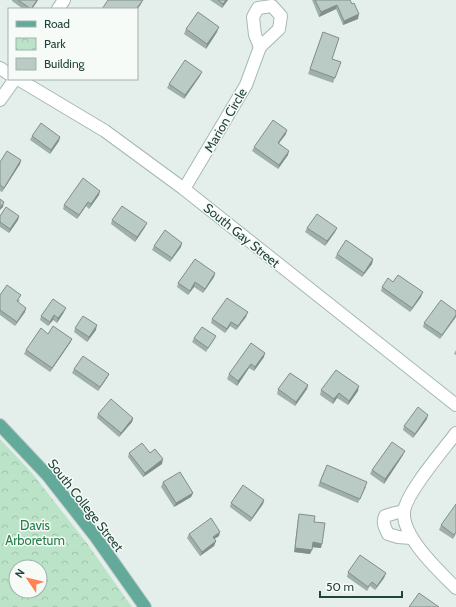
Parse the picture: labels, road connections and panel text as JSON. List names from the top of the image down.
{
  "streets": {
    "main road": ["South College Street"],
    "street": ["Marion Circle", "South Gay Street"]
  },
  "crossings": [
    ["Marion Circle", "South Gay Street"]
  ],
  "parks": ["Davis Arboretum"],
  "legend": ["Road", "Park", "Building"],
  "scale_bar": "50 m",
  "north": "top left"
}
